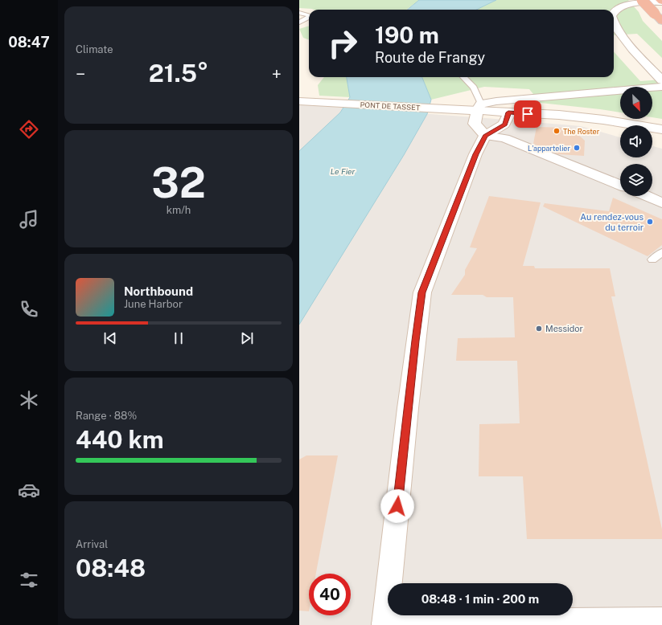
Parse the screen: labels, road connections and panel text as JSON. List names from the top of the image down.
{
  "streets": {
    "street": ["PONT DE TASSET"]
  },
  "water": ["Le Fier"],
  "places": [
    "The Roster",
    "L'appartelier",
    "Au rendez-vous du terroir",
    "Messidor"
  ],
  "north": "bottom right",
  "page": {
    "tabs": "08:47",
    "tile": [
      "Climate",
      ["32", "km/h"],
      ["Range · 88%", "440 km"],
      ["Arrival", "08:48"]
    ],
    "turn": ["190 m", "Route de Frangy"],
    "heat": ["−", "21.5°", "+"],
    "song": ["Northbound", "June Harbor"],
    "limit": "40",
    "trip": "08:48 · 1 min · 200 m"
  }
}
